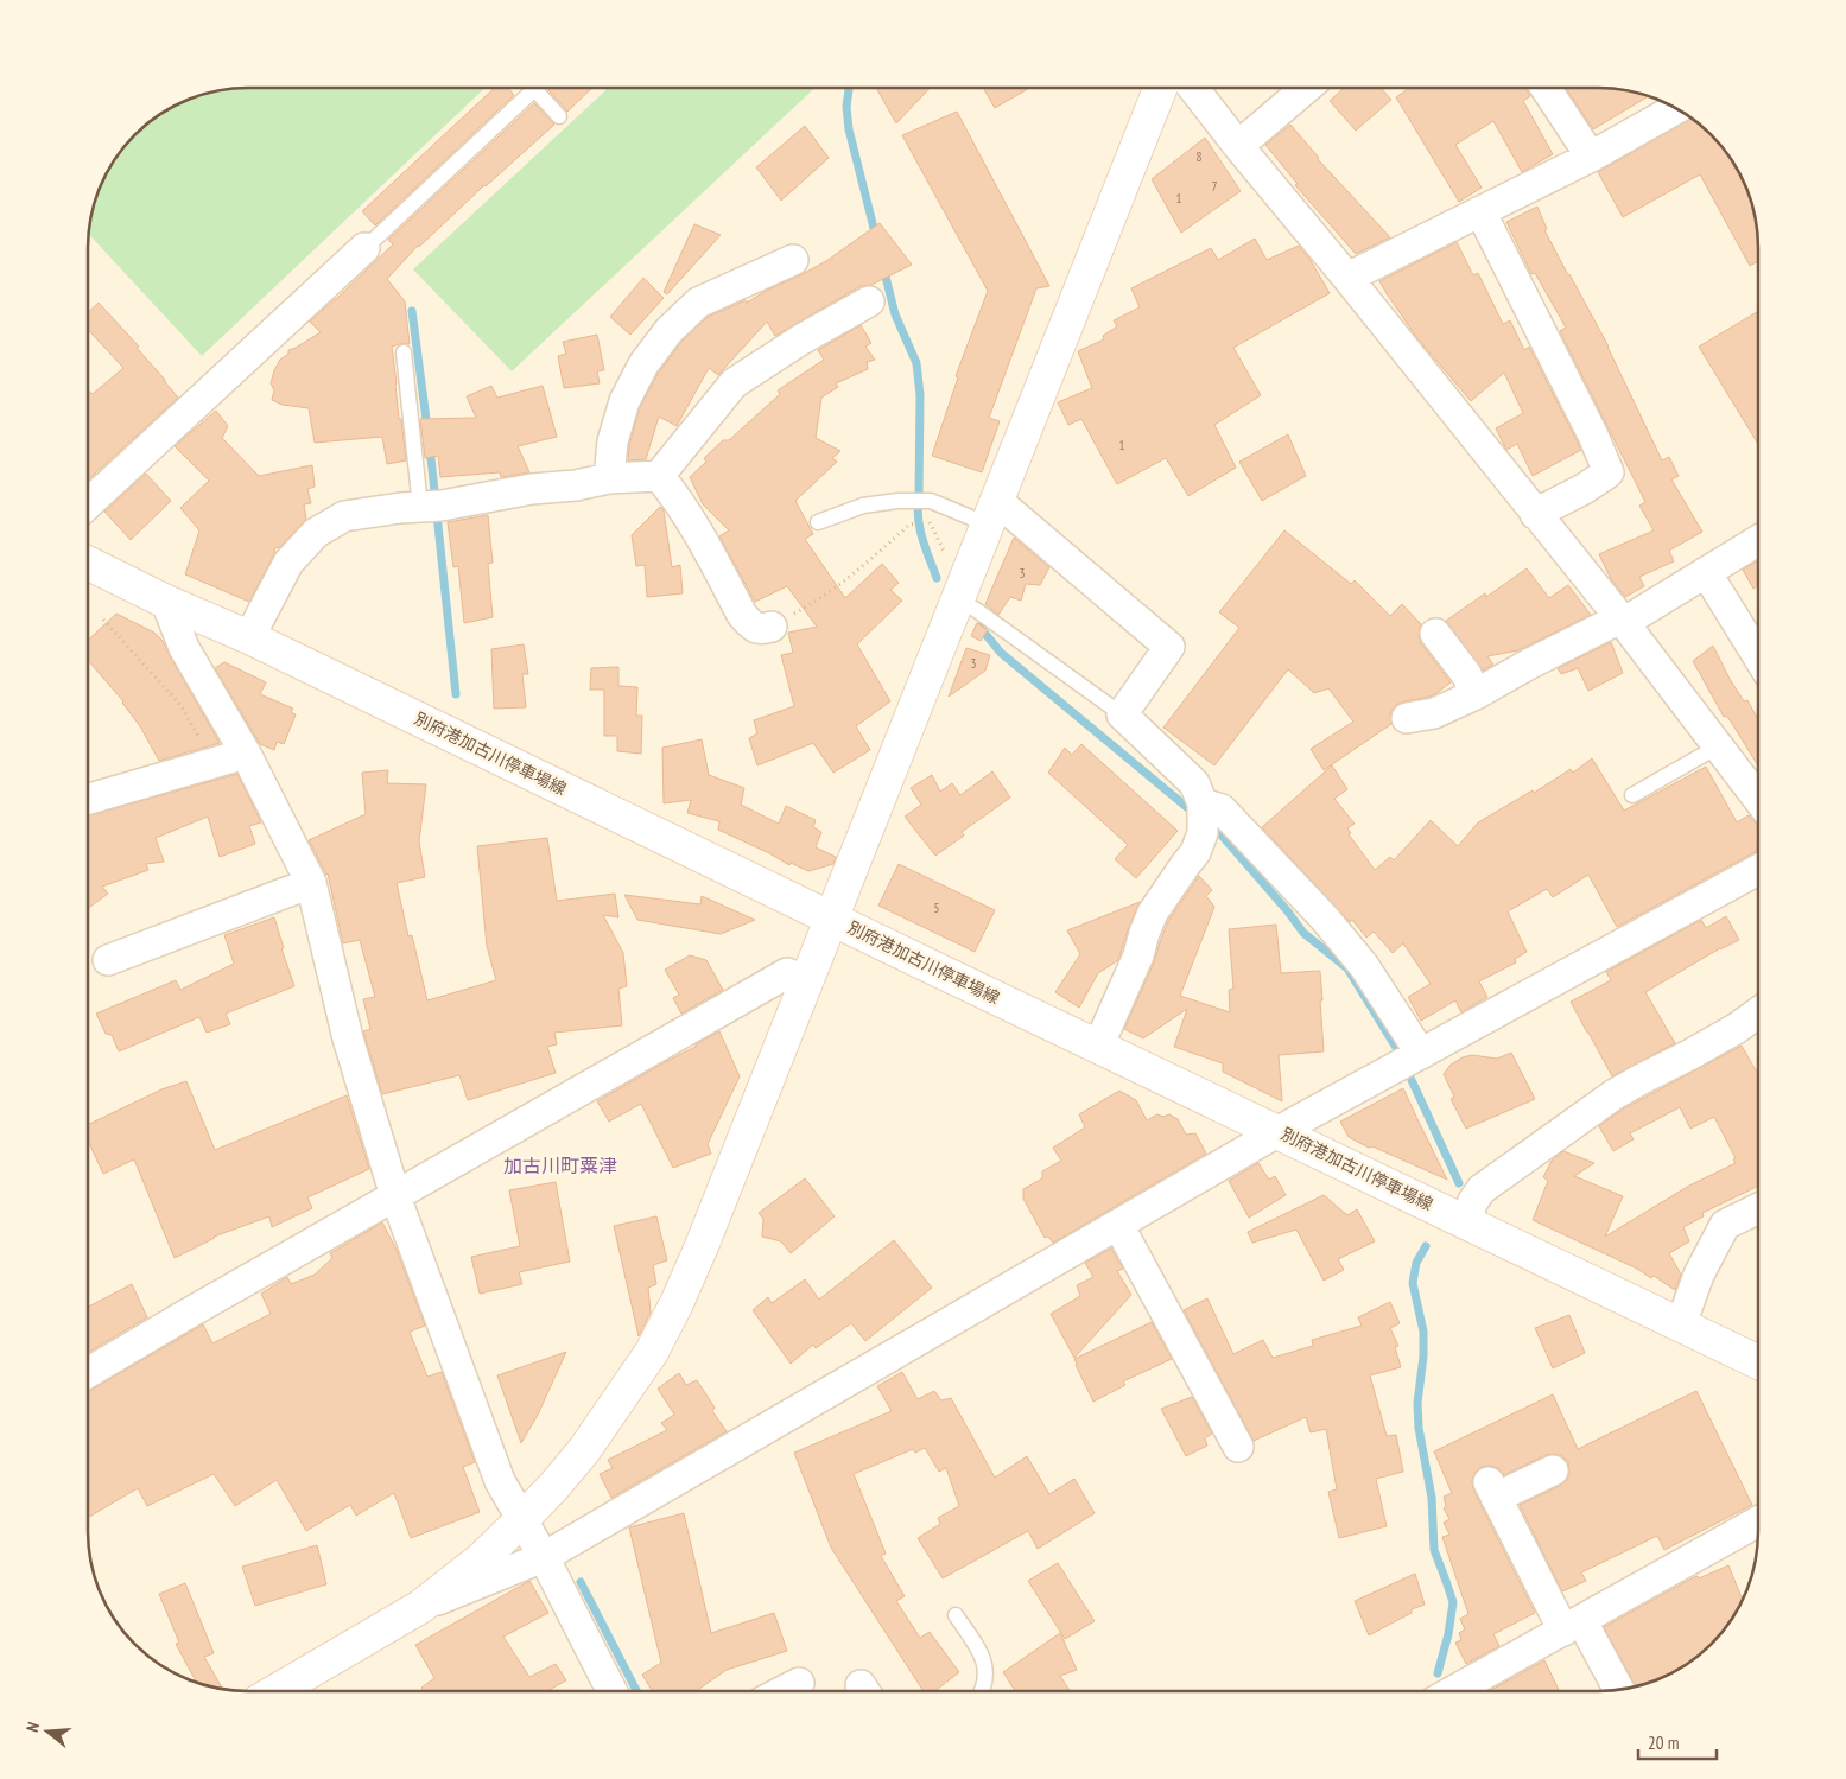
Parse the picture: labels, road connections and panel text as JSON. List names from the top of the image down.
{
  "streets": {
    "main road": ["別府港加古川停車場線"]
  },
  "districts": ["加古川町粟津"],
  "house_numbers": [
    "8",
    "7",
    "1",
    "1",
    "3",
    "3",
    "5"
  ],
  "scale_bar": "20 m",
  "north": "left"
}
